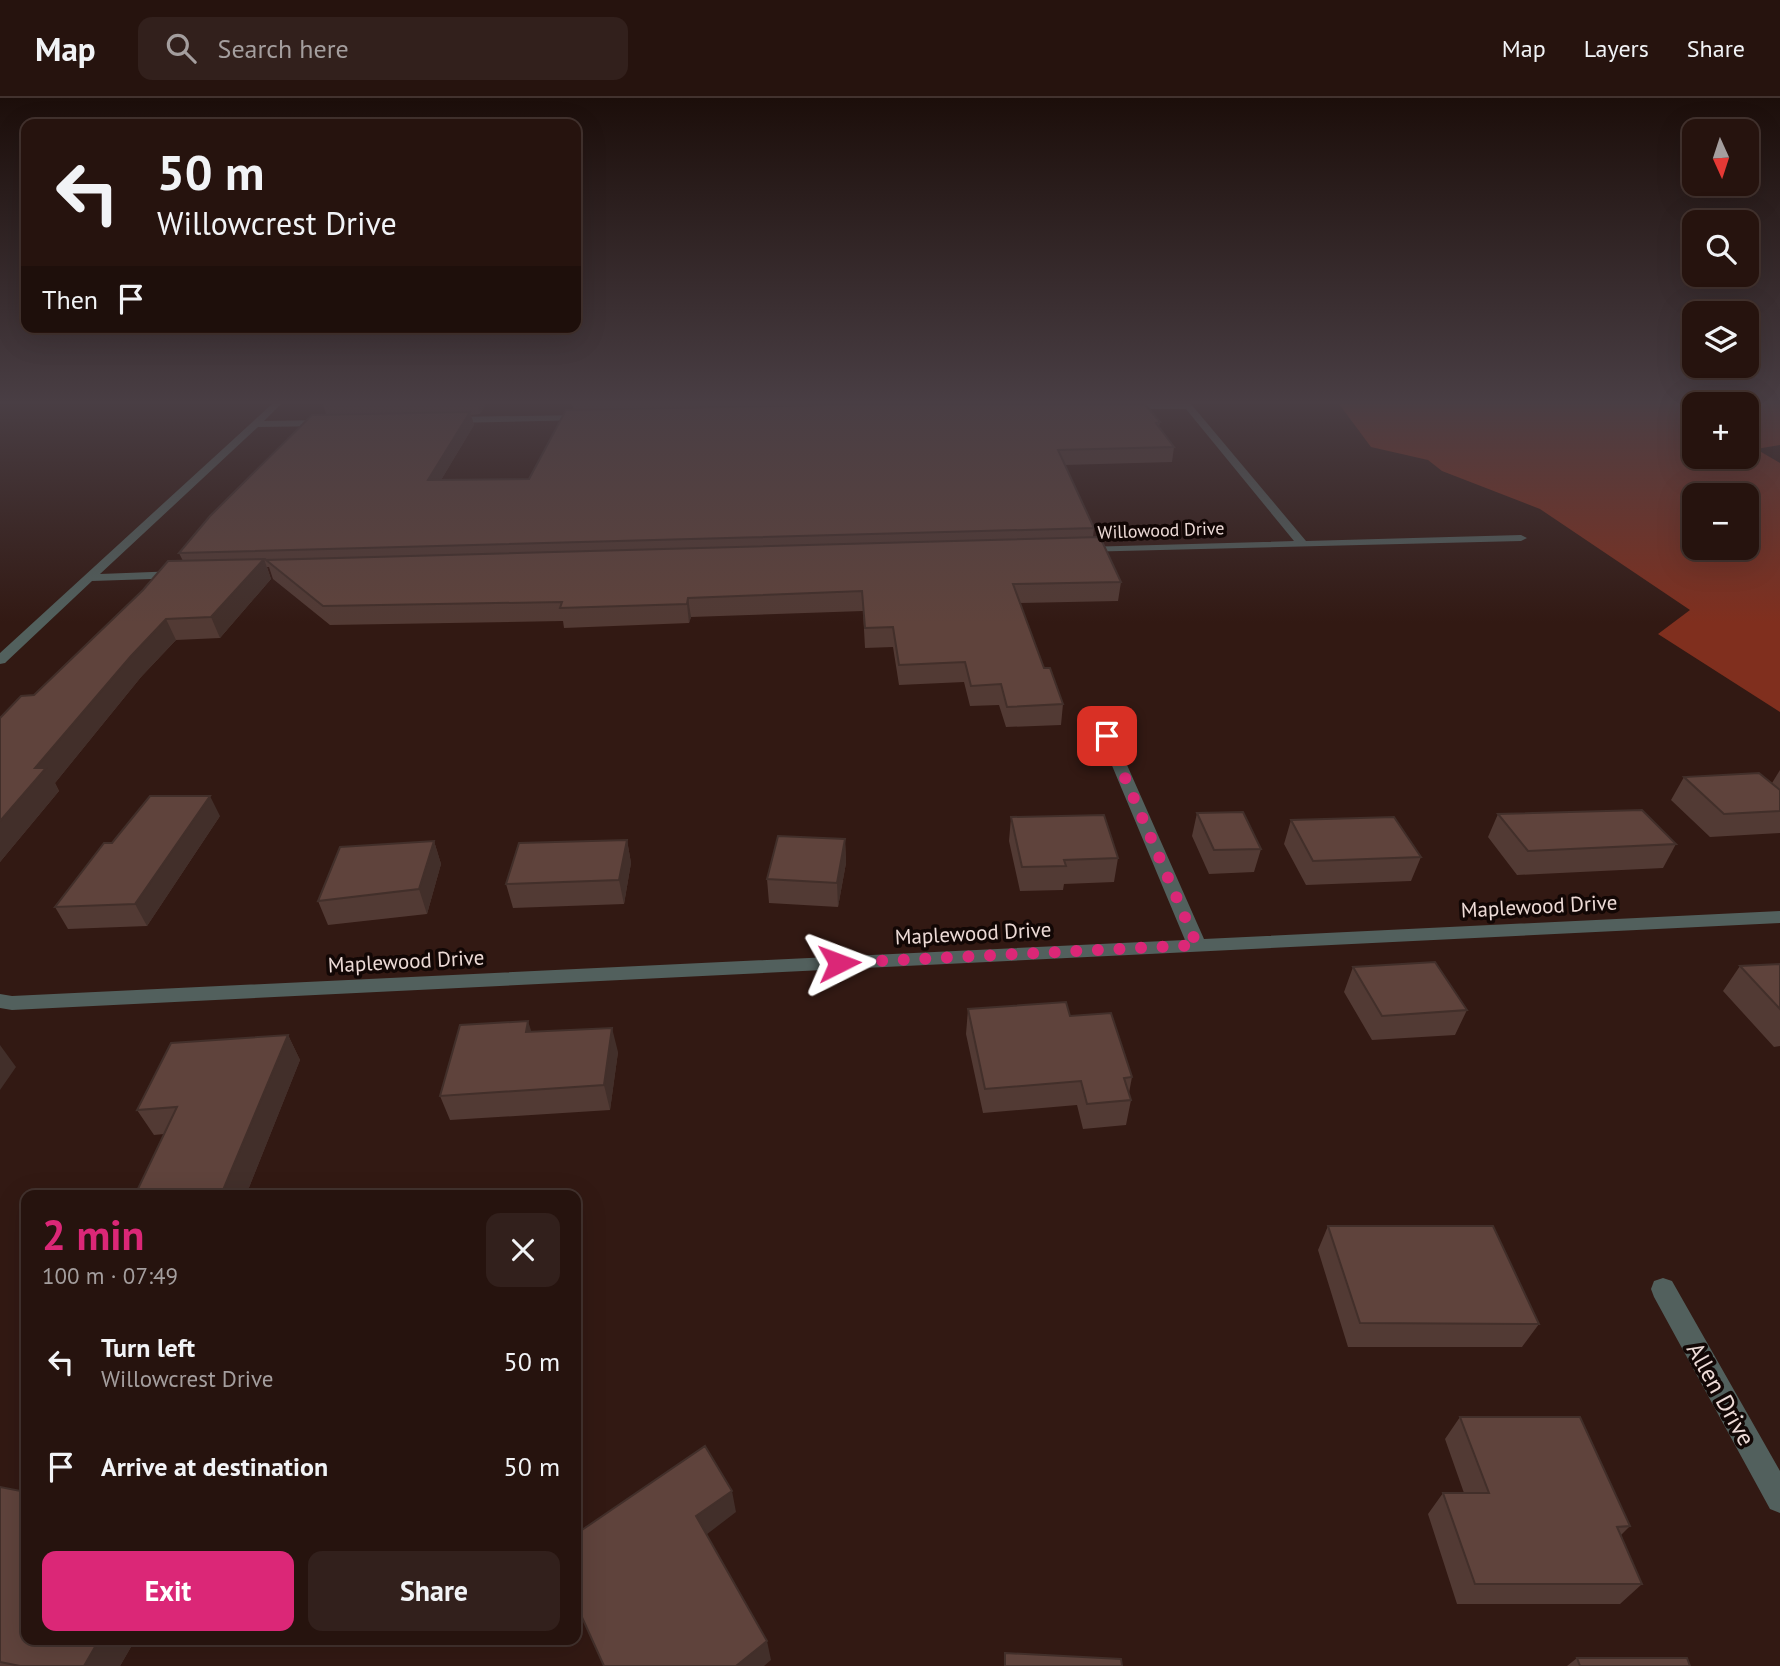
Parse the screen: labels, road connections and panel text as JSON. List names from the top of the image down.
{
  "streets": {
    "street": ["Willowood Drive", "Maplewood Drive", "Allen Drive"]
  },
  "north": "bottom",
  "page": {
    "header": "Map",
    "search": "Search here",
    "nav": ["Map", "Layers", "Share"],
    "map_buttons": ["+", "−"],
    "turn": ["50 m", "Willowcrest Drive"],
    "then": "Then",
    "heading": ["2 min", "100 m · 07:49"],
    "list": [
      {
        "name": "Turn left",
        "note": "Willowcrest Drive",
        "value": "50 m"
      },
      {
        "name": "Arrive at destination",
        "value": "50 m"
      }
    ],
    "buttons": ["Exit", "Share"]
  }
}
